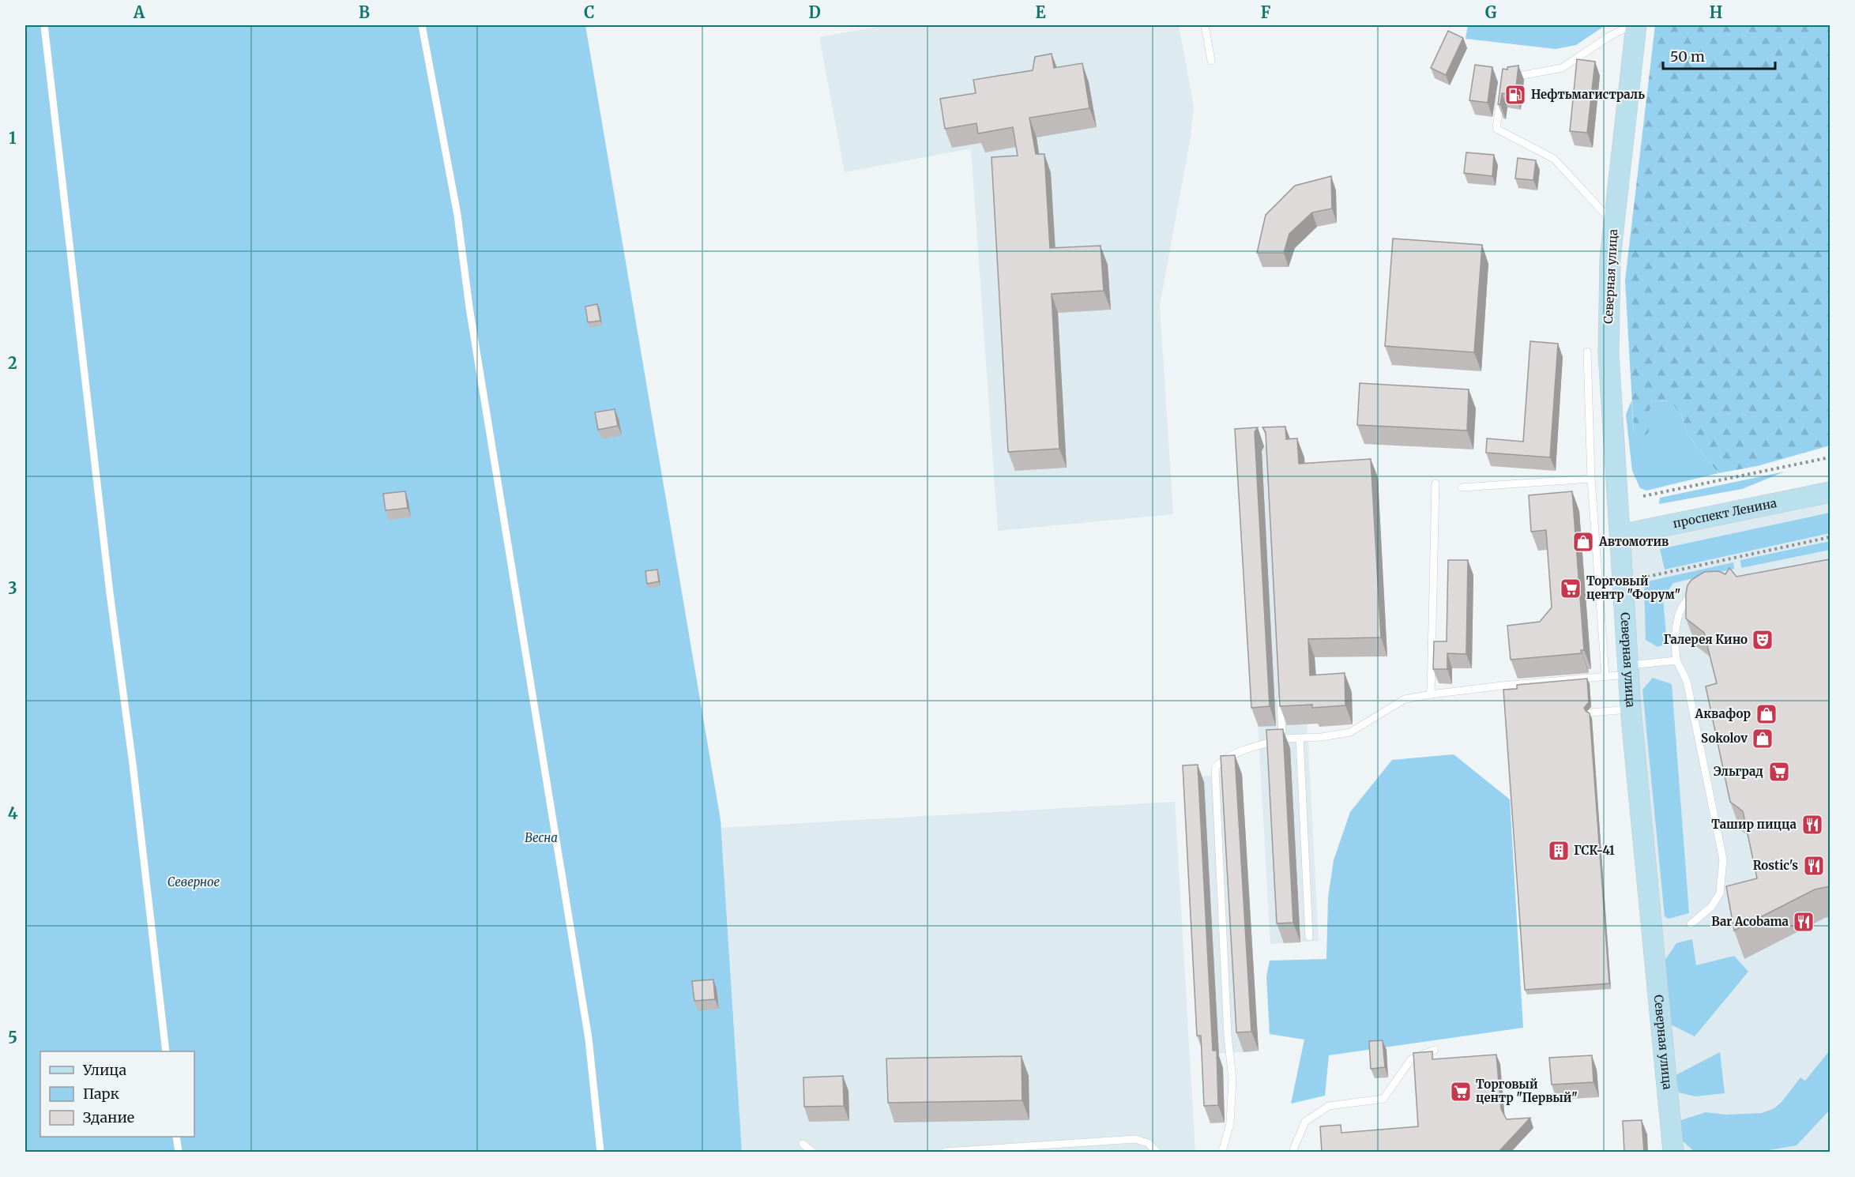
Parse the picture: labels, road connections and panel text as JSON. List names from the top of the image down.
{
  "streets": {
    "main road": ["Северная улица", "проспект Ленина"]
  },
  "crossings": [
    ["Северная улица", "проспект Ленина"]
  ],
  "parks": ["Весна", "Северное"],
  "places": {
    "fuel station": ["Нефтьмагистраль"],
    "shop": ["Автомотив", "Аквафор", "Sokolov"],
    "supermarket": ["Торговый центр \"Форум\"", "Эльград", "Торговый центр \"Первый\""],
    "theatre": ["Галерея Кино"],
    "restaurant": ["Ташир пицца", "Rostic's", "Bar Acobama"],
    "building": ["ГСК-41"]
  },
  "legend": ["Улица", "Парк", "Здание"],
  "scale_bar": "50 m",
  "grid": {
    "columns": [
      "A",
      "B",
      "C",
      "D",
      "E",
      "F",
      "G",
      "H"
    ],
    "rows": [
      "1",
      "2",
      "3",
      "4",
      "5"
    ]
  }
}
